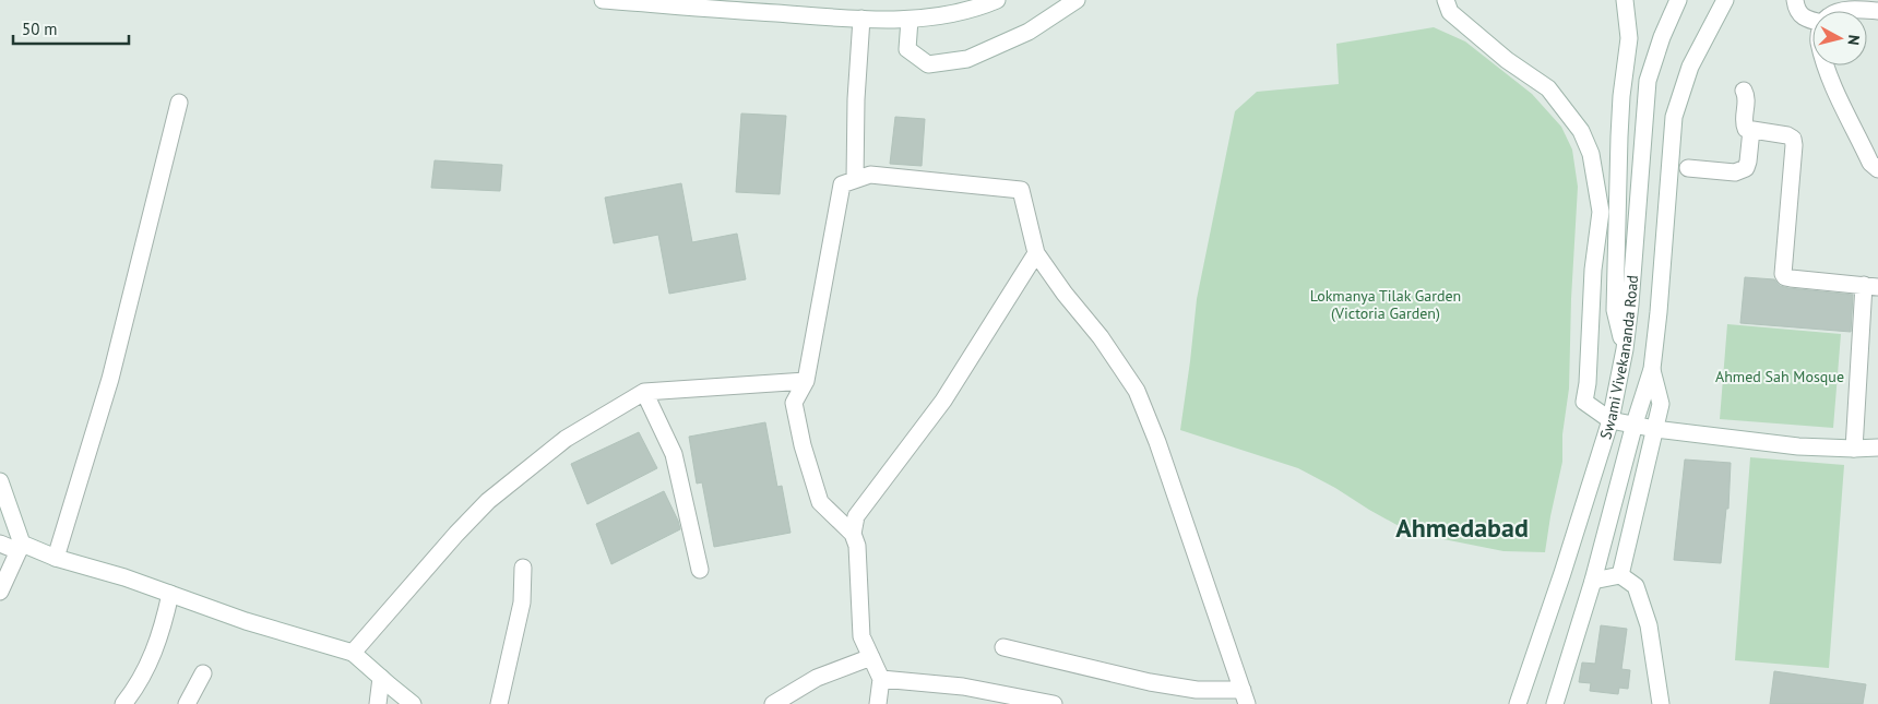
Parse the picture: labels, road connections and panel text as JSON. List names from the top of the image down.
{
  "streets": {
    "street": ["Swami Vivekananda Road"]
  },
  "districts": ["Ahmedabad"],
  "parks": ["Lokmanya Tilak Garden (Victoria Garden)", "Ahmed Sah Mosque"],
  "scale_bar": "50 m",
  "north": "right"
}
